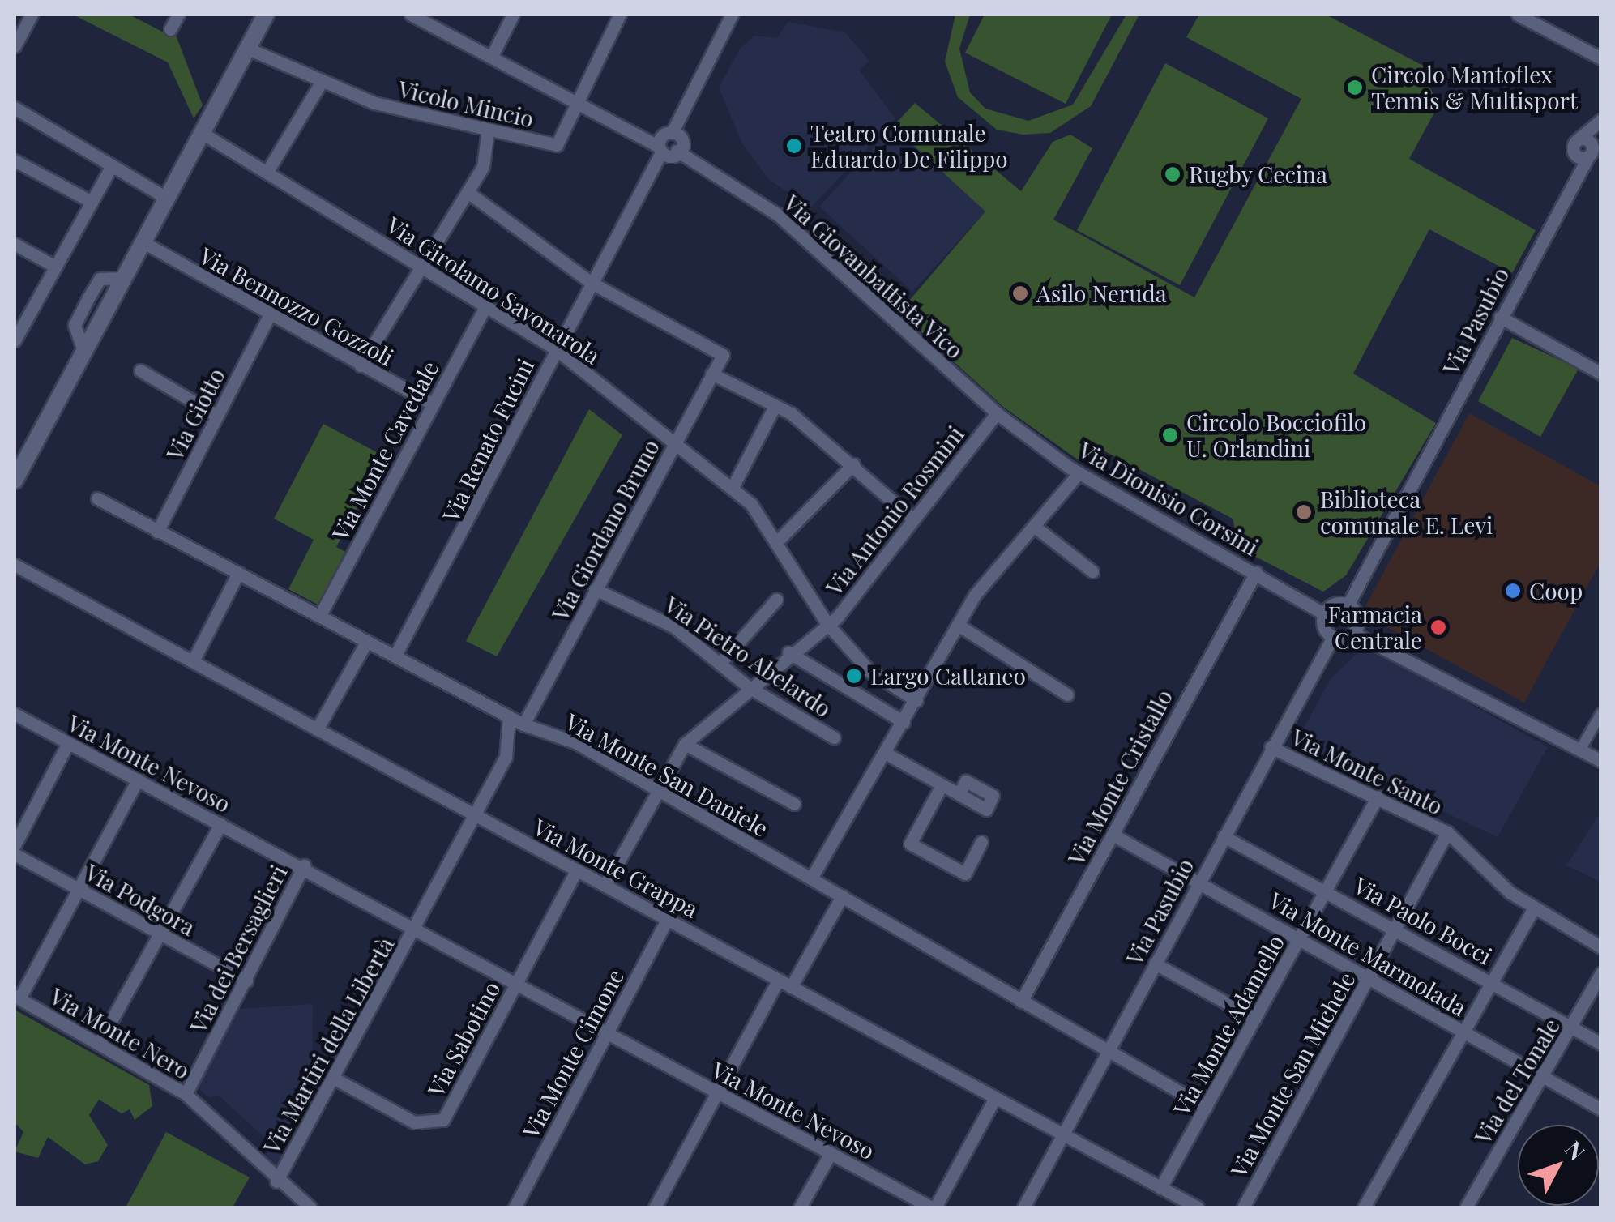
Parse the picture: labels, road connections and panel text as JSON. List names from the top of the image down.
{
  "streets": {
    "street": [
      "Vicolo Mincio",
      "Via Giovanbattista Vico",
      "Via Girolamo Savonarola",
      "Via Bennozzo Gozzoli",
      "Via Pasubio",
      "Via Giotto",
      "Via Renato Fucini",
      "Via Monte Cavedale",
      "Via Dionisio Corsini",
      "Via Antonio Rosmini",
      "Via Giordano Bruno",
      "Via Pietro Abelardo",
      "Via Monte Nevoso",
      "Via Monte Santo",
      "Via Monte San Daniele",
      "Via Monte Cristallo",
      "Via Monte Grappa",
      "Via Podgora",
      "Via Paolo Bocci",
      "Via dei Bersaglieri",
      "Via Monte Marmolada",
      "Via Monte Adamello",
      "Via Monte Nero",
      "Via Sabotino",
      "Via Martiri della Libertà",
      "Via Monte Cimone",
      "Via Monte San Michele",
      "Via del Tonale"
    ]
  },
  "crossings": [
    ["Via Giovanbattista Vico", "Via Dionisio Corsini"],
    ["Via Giovanbattista Vico", "Via Antonio Rosmini"],
    ["Via Girolamo Savonarola", "Via Renato Fucini"],
    ["Via Girolamo Savonarola", "Via Monte Cavedale"],
    ["Via Girolamo Savonarola", "Via Antonio Rosmini"],
    ["Via Girolamo Savonarola", "Via Giordano Bruno"],
    ["Via Bennozzo Gozzoli", "Via Giotto"],
    ["Via Bennozzo Gozzoli", "Via Monte Cavedale"],
    ["Via Pasubio", "Via Monte Santo"],
    ["Via Pasubio", "Via Monte San Daniele"],
    ["Via Pasubio", "Via Monte Grappa"],
    ["Via Pasubio", "Via Paolo Bocci"],
    ["Via Pasubio", "Via Monte Marmolada"],
    ["Via Giotto", "Via Monte San Daniele"],
    ["Via Renato Fucini", "Via Giordano Bruno"],
    ["Via Renato Fucini", "Via Monte San Daniele"],
    ["Via Monte Cavedale", "Via Monte San Daniele"],
    ["Via Dionisio Corsini", "Via Antonio Rosmini"],
    ["Via Dionisio Corsini", "Via Monte Cristallo"],
    ["Via Antonio Rosmini", "Via Pietro Abelardo"],
    ["Via Antonio Rosmini", "Via Monte San Daniele"],
    ["Via Antonio Rosmini", "Via Monte Grappa"],
    ["Via Giordano Bruno", "Via Pietro Abelardo"],
    ["Via Giordano Bruno", "Via Monte San Daniele"],
    ["Via Monte Nevoso", "Via dei Bersaglieri"],
    ["Via Monte Nevoso", "Via Sabotino"],
    ["Via Monte Nevoso", "Via Martiri della Libertà"],
    ["Via Monte Nevoso", "Via Monte Cimone"],
    ["Via Monte Santo", "Via Monte Adamello"],
    ["Via Monte Santo", "Via Monte San Michele"],
    ["Via Monte San Daniele", "Via Monte Cristallo"],
    ["Via Monte San Daniele", "Via Monte Adamello"],
    ["Via Monte San Daniele", "Via Martiri della Libertà"],
    ["Via Monte Cristallo", "Via Monte Marmolada"],
    ["Via Monte Grappa", "Via Monte Adamello"],
    ["Via Monte Grappa", "Via Sabotino"],
    ["Via Monte Grappa", "Via Martiri della Libertà"],
    ["Via Monte Grappa", "Via Monte Cimone"],
    ["Via Podgora", "Via dei Bersaglieri"],
    ["Via Paolo Bocci", "Via Monte Adamello"],
    ["Via Paolo Bocci", "Via Monte San Michele"],
    ["Via Paolo Bocci", "Via del Tonale"],
    ["Via dei Bersaglieri", "Via Monte Nero"],
    ["Via Monte Marmolada", "Via Monte Adamello"],
    ["Via Monte Marmolada", "Via Monte San Michele"],
    ["Via Monte Marmolada", "Via del Tonale"],
    ["Via Monte Nero", "Via Martiri della Libertà"],
    ["Via Sabotino", "Via Martiri della Libertà"]
  ],
  "places": [
    "Circolo Mantoflex Tennis & Multisport",
    "Teatro Comunale Eduardo De Filippo",
    "Rugby Cecina",
    "Asilo Neruda",
    "Circolo Bocciofilo U. Orlandini",
    "Biblioteca comunale E. Levi",
    "Coop",
    "Farmacia Centrale",
    "Largo Cattaneo"
  ],
  "north": "top right"
}
